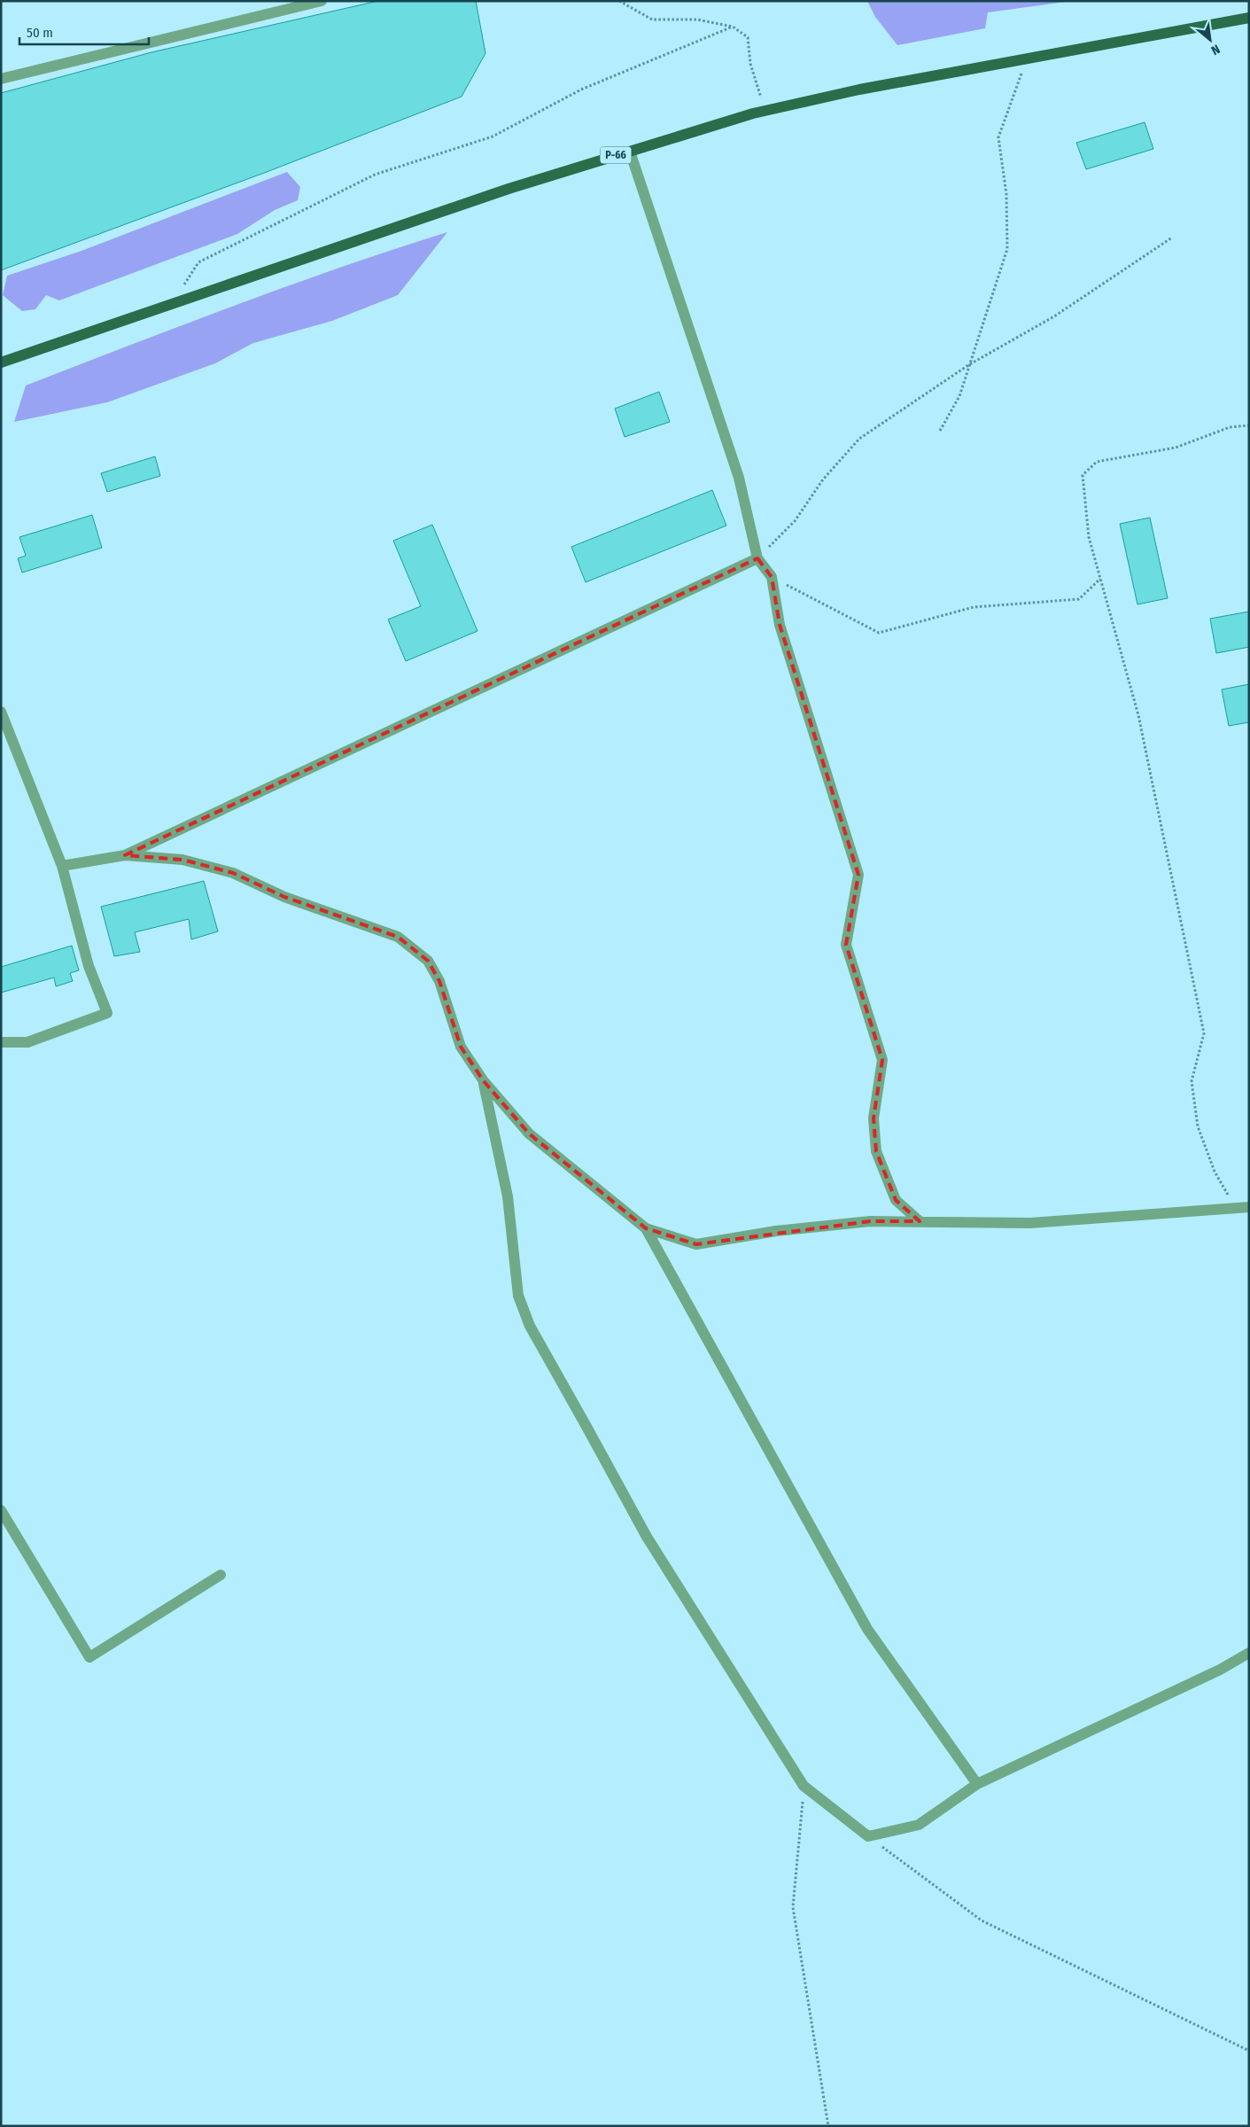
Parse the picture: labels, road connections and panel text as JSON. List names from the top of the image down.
{
  "streets": {
    "main road": ["Р-66"]
  },
  "scale_bar": "50 m",
  "north": "bottom right"
}
